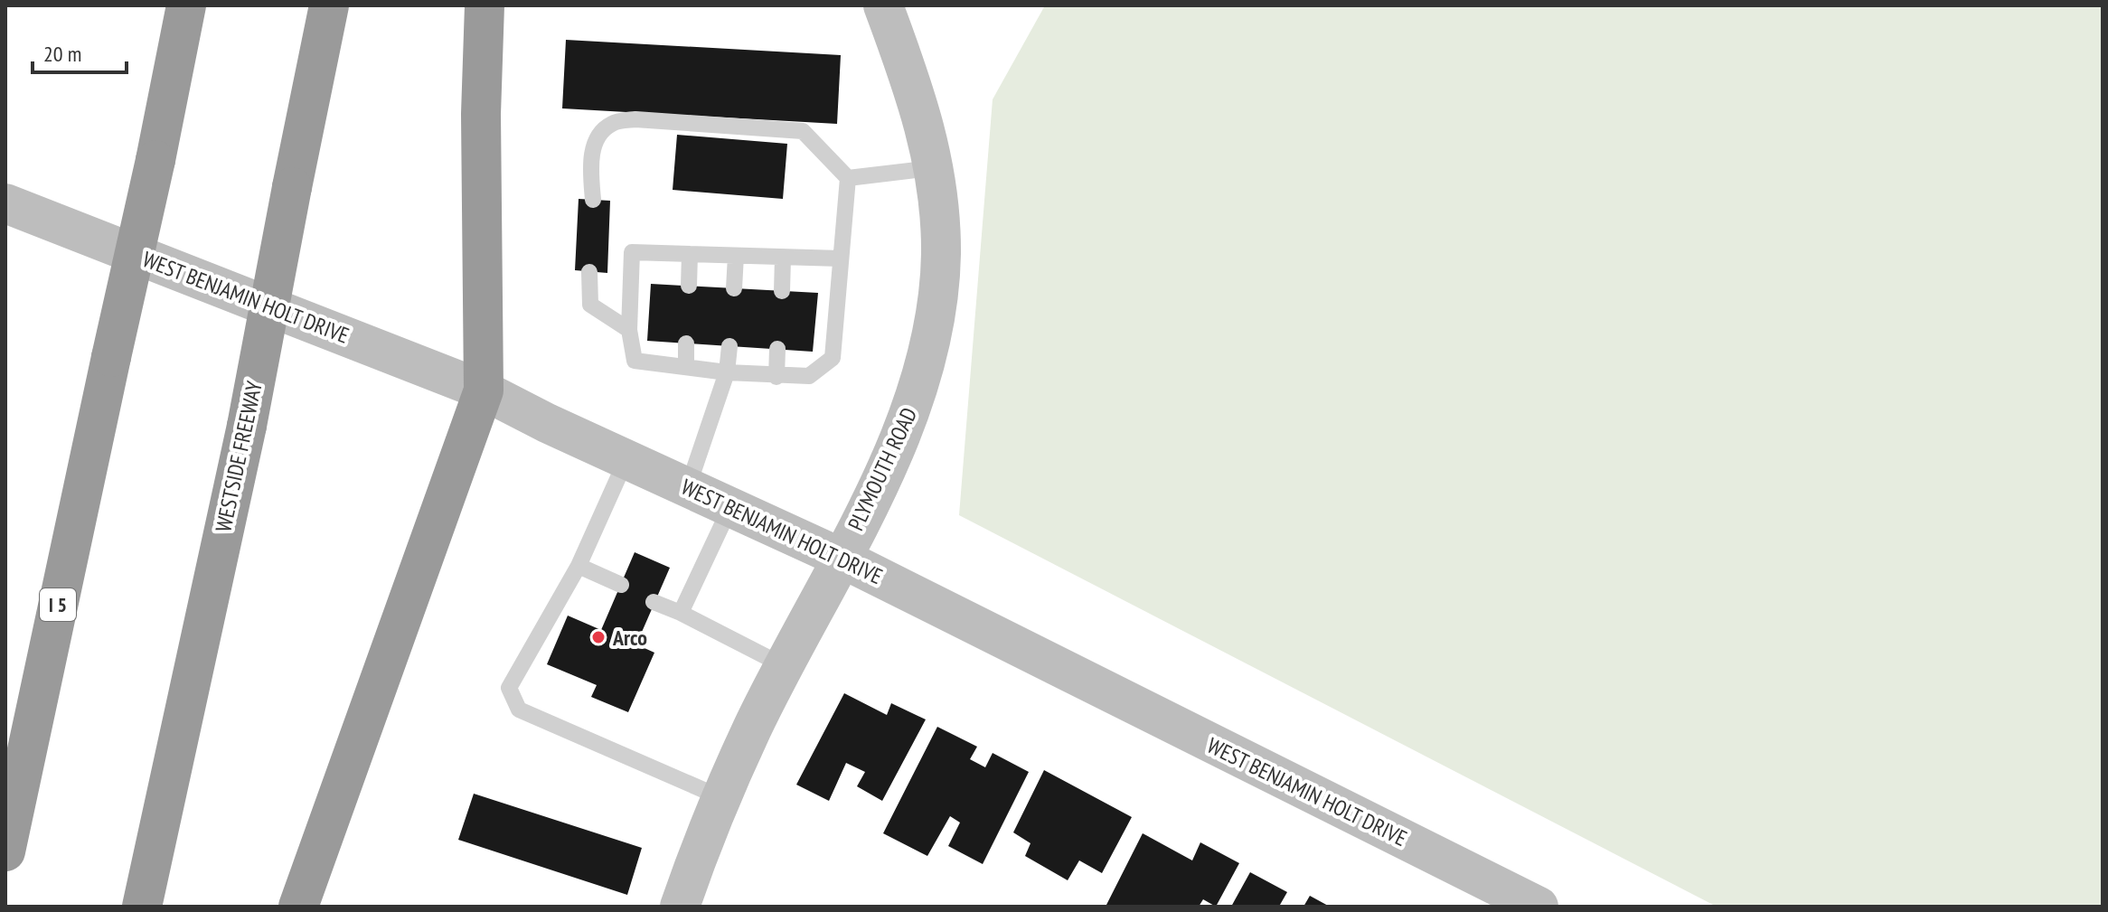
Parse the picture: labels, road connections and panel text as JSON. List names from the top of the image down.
{
  "streets": {
    "highway": ["WESTSIDE FREEWAY", "I 5"],
    "main road": ["WEST BENJAMIN HOLT DRIVE", "PLYMOUTH ROAD"]
  },
  "crossings": [
    ["WEST BENJAMIN HOLT DRIVE", "PLYMOUTH ROAD"]
  ],
  "places": ["Arco"],
  "scale_bar": "20 m"
}
